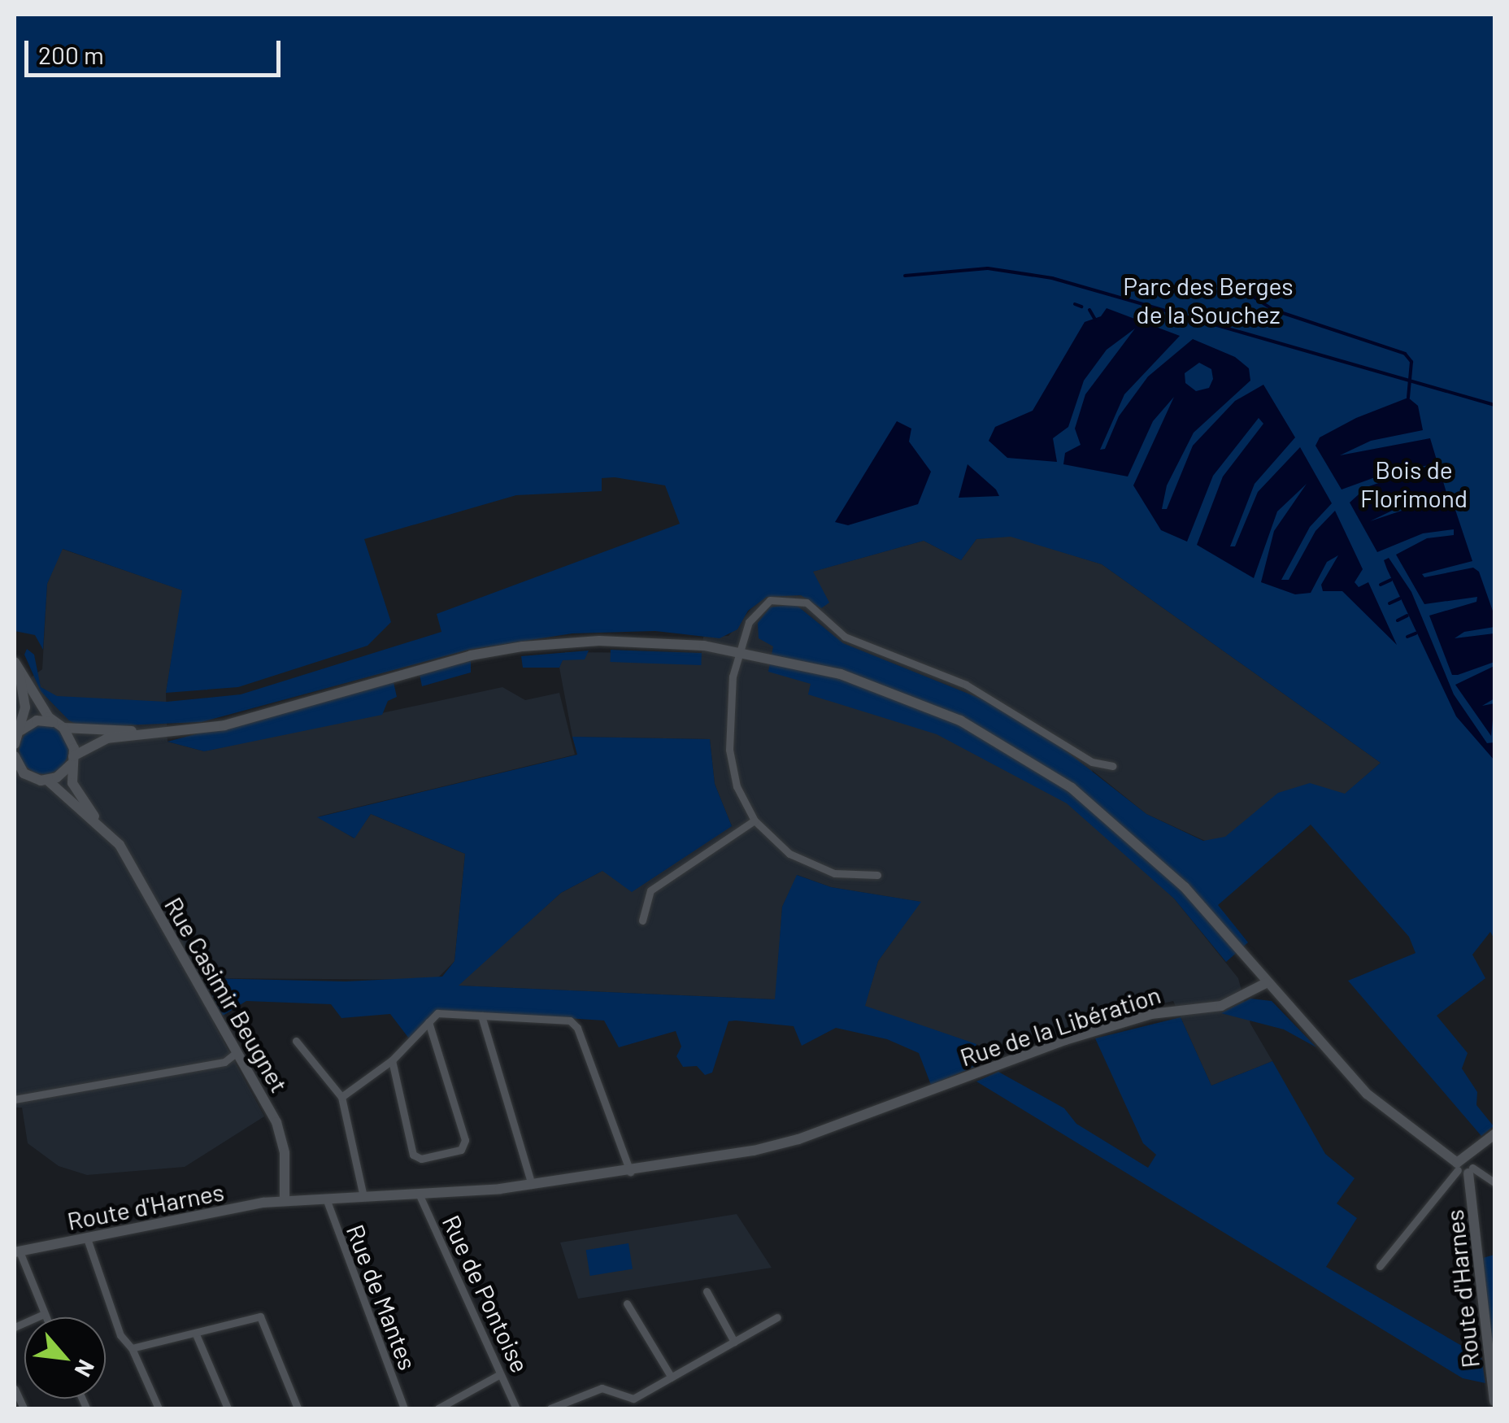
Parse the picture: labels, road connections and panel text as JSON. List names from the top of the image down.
{
  "streets": {
    "main road": ["Rue Casimir Beugnet", "Rue de la Libération", "Route d'Harnes"],
    "street": ["Rue de Pontoise", "Rue de Mantes"]
  },
  "crossings": [
    ["Rue Casimir Beugnet", "Route d'Harnes"],
    ["Rue de la Libération", "Route d'Harnes"],
    ["Route d'Harnes", "Rue de Pontoise"],
    ["Route d'Harnes", "Rue de Mantes"]
  ],
  "parks": ["Parc des Berges de la Souchez", "Bois de Florimond"],
  "scale_bar": "200 m",
  "north": "bottom right"
}
